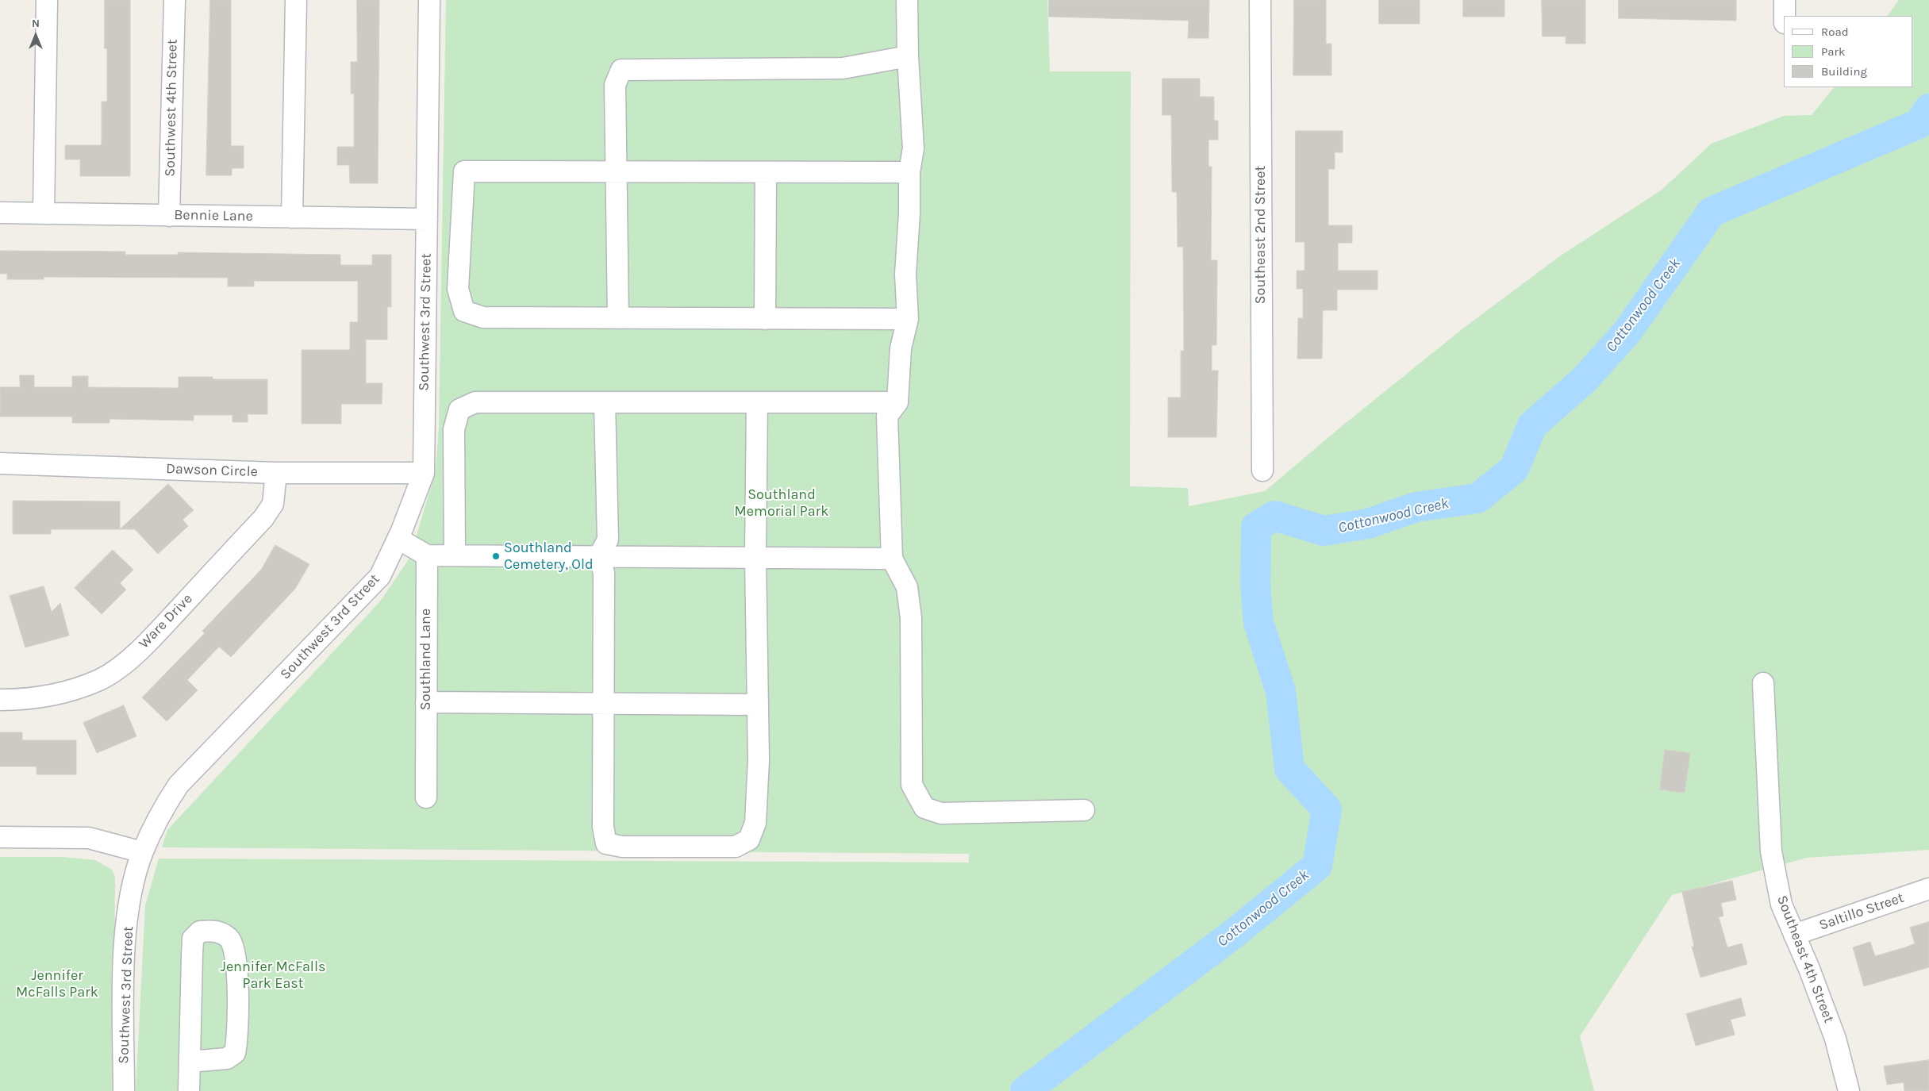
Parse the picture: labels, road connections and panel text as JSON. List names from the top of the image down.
{
  "streets": {
    "street": [
      "Southwest 4th Street",
      "Bennie Lane",
      "Southeast 2nd Street",
      "Southwest 3rd Street",
      "Dawson Circle",
      "Ware Drive",
      "Southland Lane",
      "Saltillo Street",
      "Southeast 4th Street"
    ]
  },
  "crossings": [
    ["Southwest 4th Street", "Bennie Lane"],
    ["Bennie Lane", "Southwest 3rd Street"],
    ["Southwest 3rd Street", "Dawson Circle"],
    ["Dawson Circle", "Ware Drive"],
    ["Saltillo Street", "Southeast 4th Street"]
  ],
  "water": ["Cottonwood Creek"],
  "parks": ["Southland Memorial Park", "Jennifer McFalls Park East", "Jennifer McFalls Park"],
  "places": ["Southland Cemetery, Old"],
  "legend": ["Road", "Park", "Building"],
  "north": "top"
}
